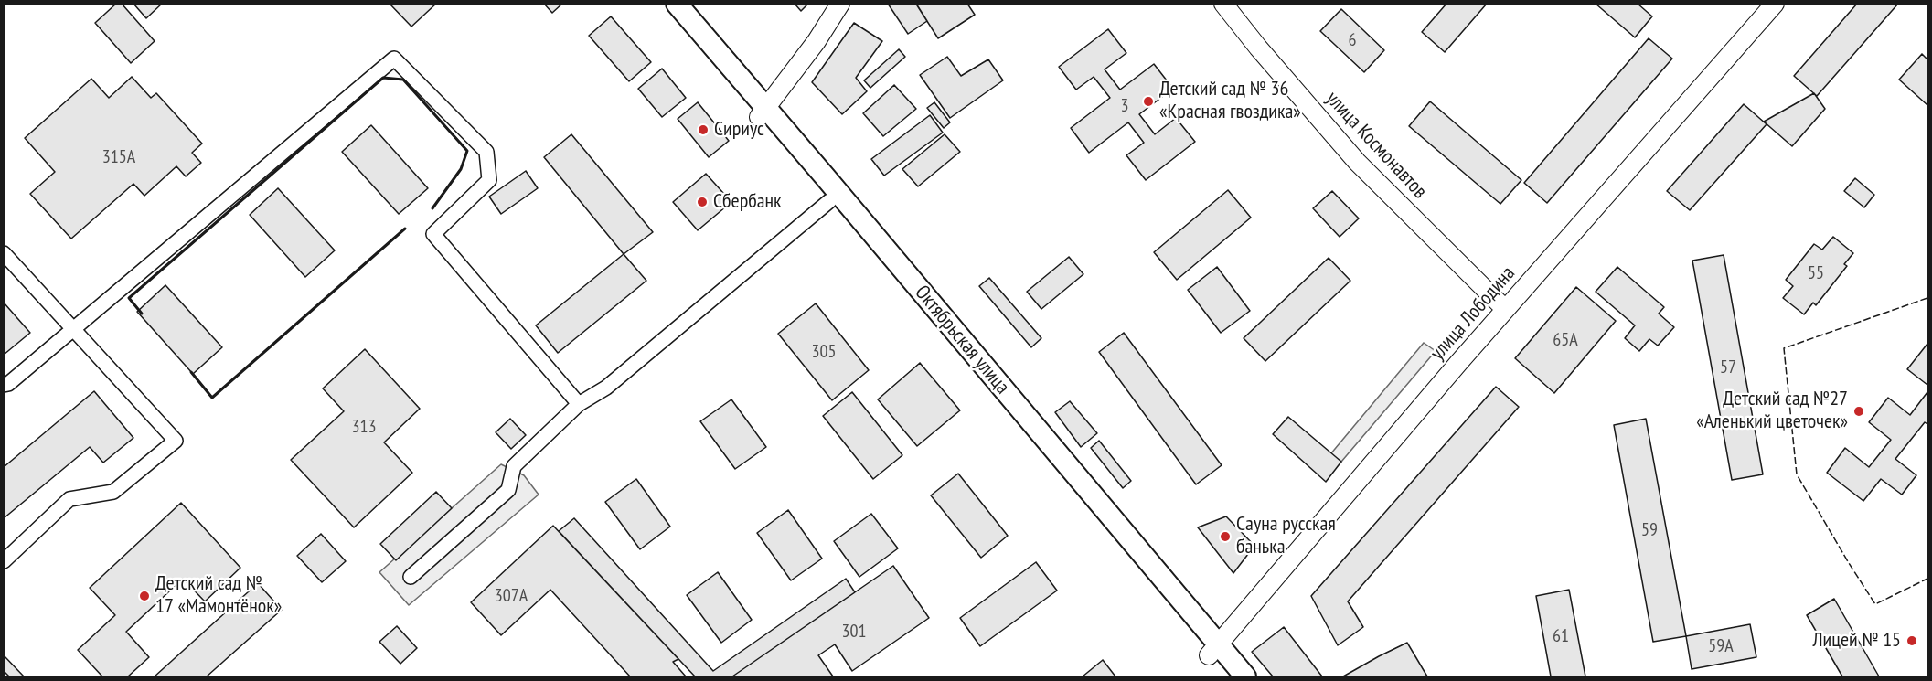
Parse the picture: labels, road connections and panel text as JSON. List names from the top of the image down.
{
  "streets": {
    "main road": ["Октябрьская улица"],
    "street": ["улица Космонавтов", "улица Лободина"]
  },
  "crossings": [
    ["улица Космонавтов", "улица Лободина"],
    ["улица Лободина", "Октябрьская улица"]
  ],
  "places": [
    "Детский сад № 36 «Красная гвоздика»",
    "Сириус",
    "Сбербанк",
    "Детский сад №27 «Аленький цветочек»",
    "Сауна русская банька",
    "Детский сад № 17 «Мамонтёнок»",
    "Лицей № 15"
  ],
  "house_numbers": [
    "6",
    "3",
    "315А",
    "55",
    "65А",
    "305",
    "57",
    "313",
    "59",
    "307А",
    "301",
    "61",
    "59А"
  ]
}
